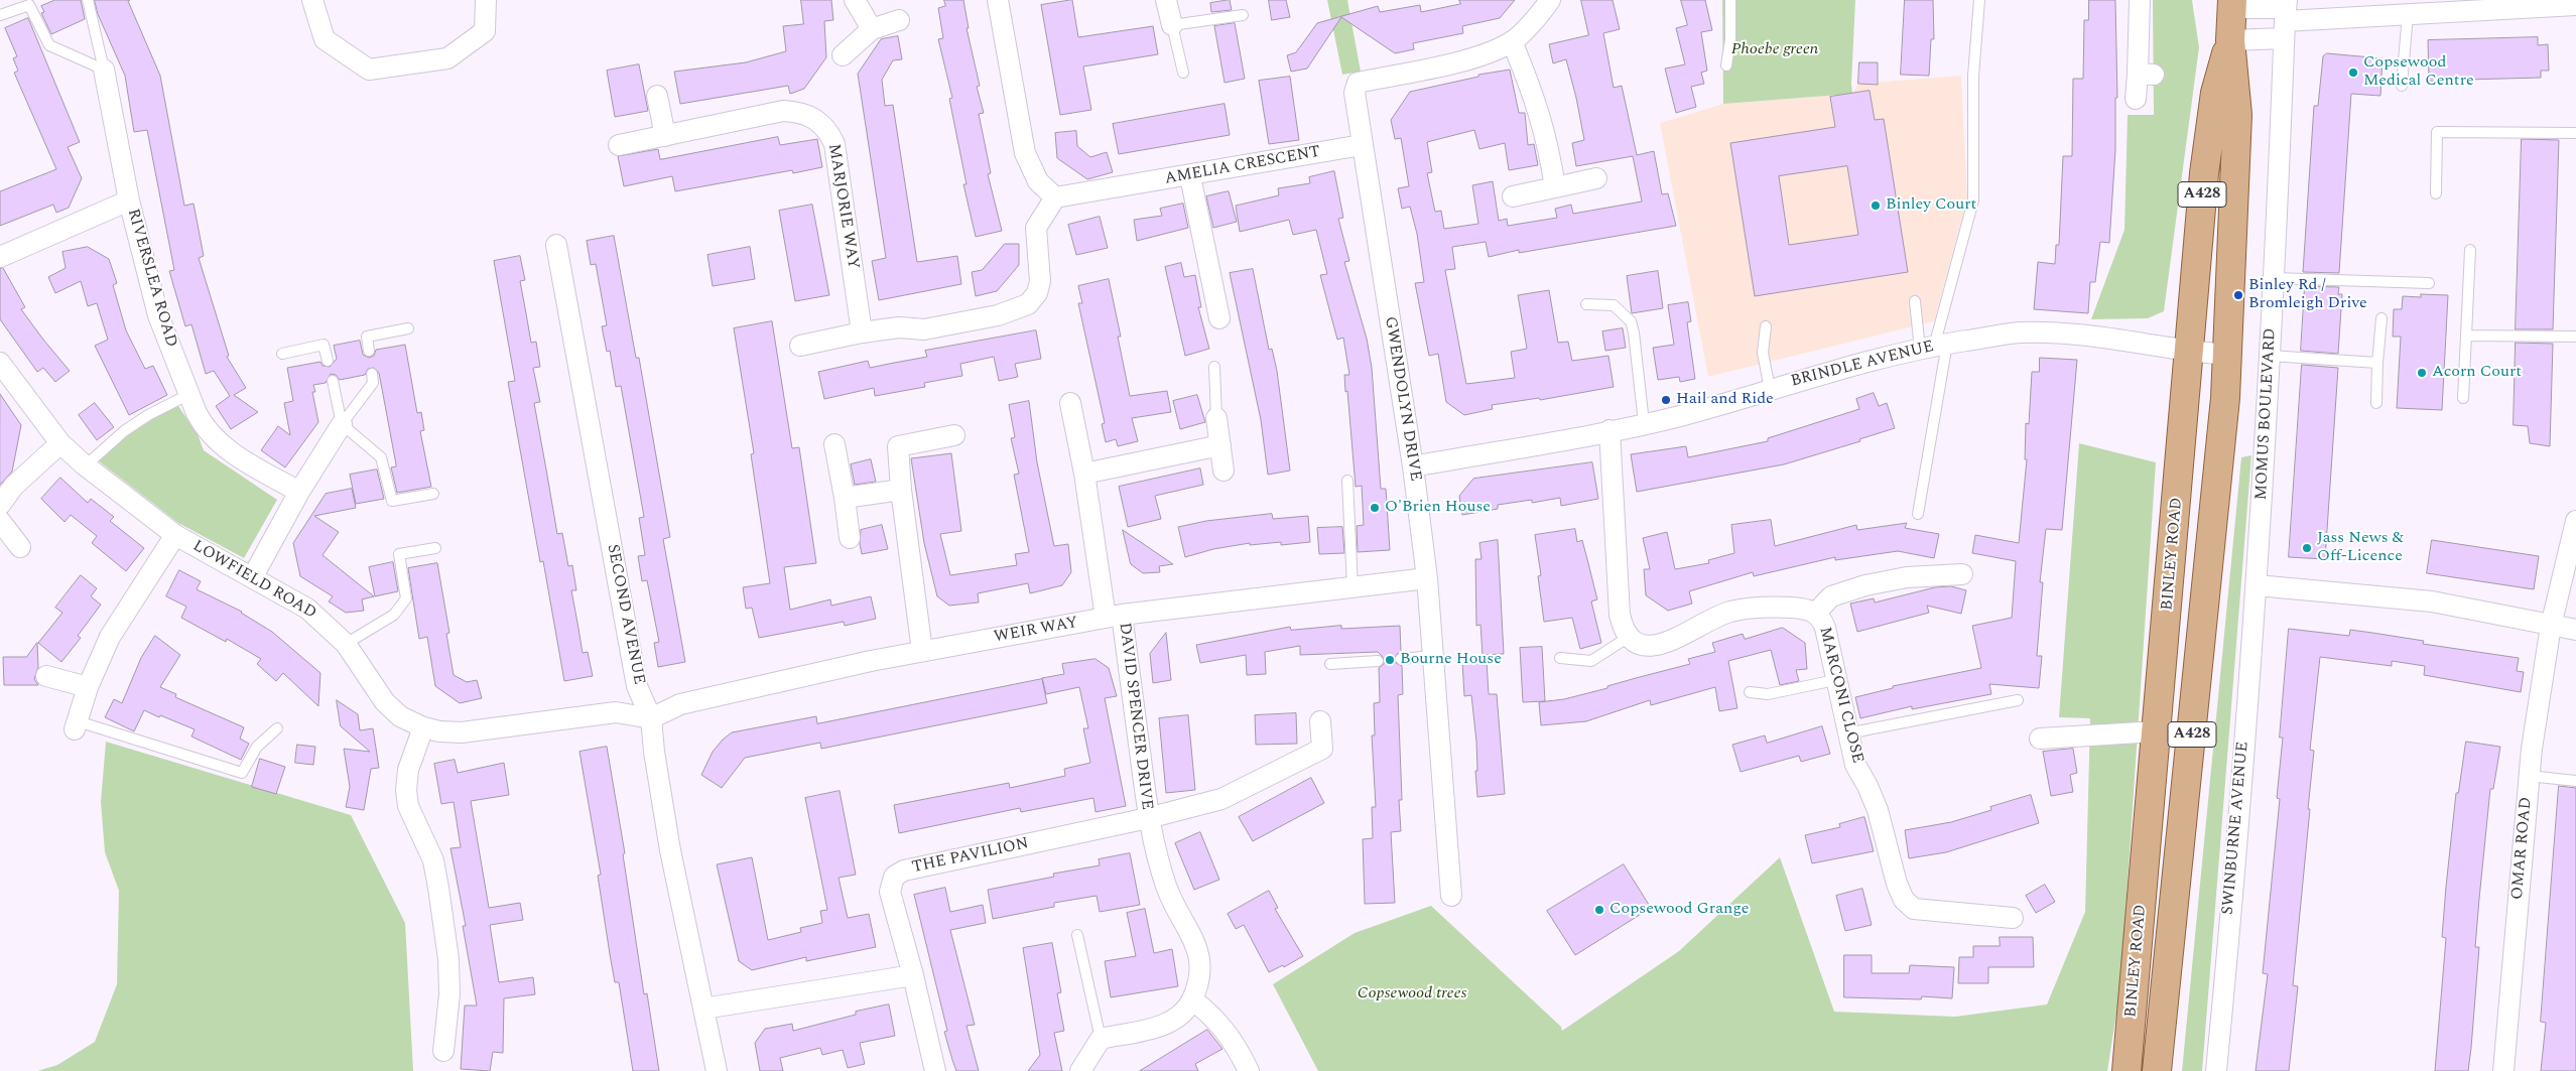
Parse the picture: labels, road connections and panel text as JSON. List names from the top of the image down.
{
  "streets": {
    "main road": ["A428", "BINLEY ROAD"],
    "street": [
      "AMELIA CRESCENT",
      "MARJORIE WAY",
      "RIVERSLEA ROAD",
      "BRINDLE AVENUE",
      "GWENDOLYN DRIVE",
      "MOMUS BOULEVARD",
      "LOWFIELD ROAD",
      "SECOND AVENUE",
      "WEIR WAY",
      "MARCONI CLOSE",
      "DAVID SPENCER DRIVE",
      "SWINBURNE AVENUE",
      "OMAR ROAD",
      "THE PAVILION"
    ]
  },
  "crossings": [
    ["AMELIA CRESCENT", "GWENDOLYN DRIVE"],
    ["BRINDLE AVENUE", "GWENDOLYN DRIVE"],
    ["BRINDLE AVENUE", "BINLEY ROAD"],
    ["GWENDOLYN DRIVE", "WEIR WAY"],
    ["MOMUS BOULEVARD", "SWINBURNE AVENUE"],
    ["LOWFIELD ROAD", "SECOND AVENUE"],
    ["LOWFIELD ROAD", "WEIR WAY"],
    ["SECOND AVENUE", "WEIR WAY"],
    ["WEIR WAY", "DAVID SPENCER DRIVE"],
    ["DAVID SPENCER DRIVE", "THE PAVILION"]
  ],
  "parks": ["Phoebe green", "Copsewood trees"],
  "places": [
    "Copsewood Medical Centre",
    "Binley Court",
    "Binley Rd / Bromleigh Drive",
    "Acorn Court",
    "Hail and Ride",
    "O'Brien House",
    "Jass News & Off-Licence",
    "Bourne House",
    "Copsewood Grange"
  ]
}
